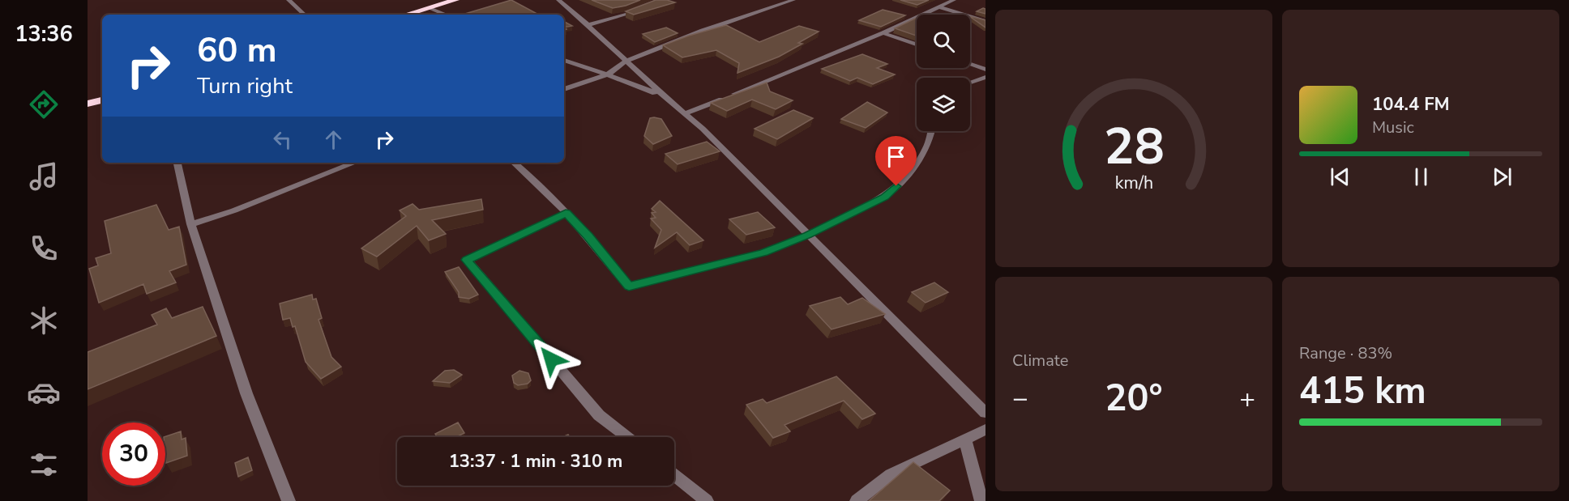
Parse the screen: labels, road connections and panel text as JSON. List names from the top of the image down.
{
  "page": {
    "tabs": "13:36",
    "turn": ["60 m", "Turn right"],
    "song": ["104.4 FM", "Music"],
    "tile": [
      "Climate",
      ["Range · 83%", "415 km"]
    ],
    "heat": ["−", "20°", "+"],
    "limit": "30",
    "trip": "13:37 · 1 min · 310 m",
    "gauge": ["28", "km/h"]
  }
}
